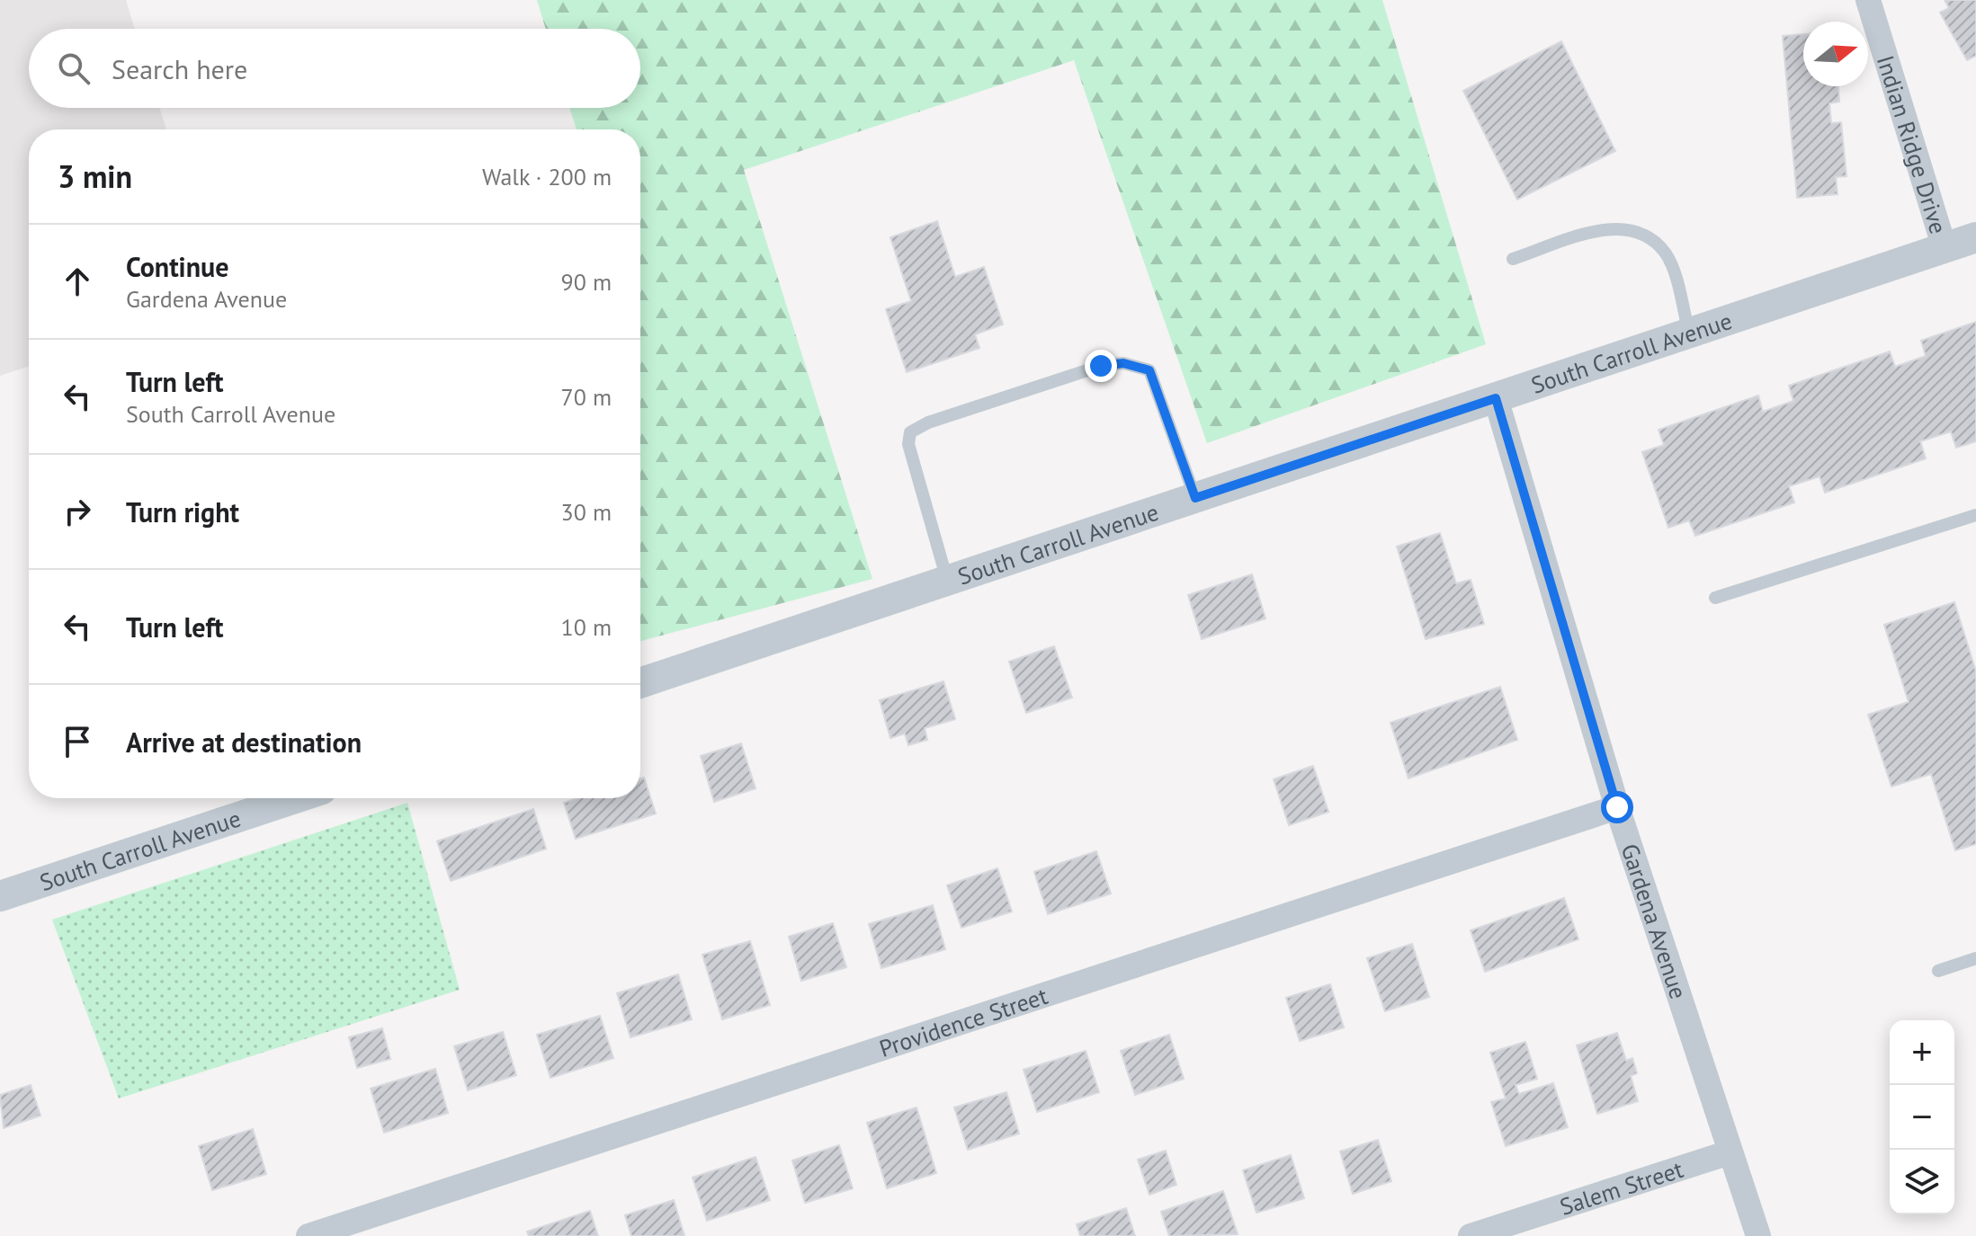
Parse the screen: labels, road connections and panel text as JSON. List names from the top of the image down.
{
  "streets": {
    "street": [
      "Indian Ridge Drive",
      "South Carroll Avenue",
      "Gardena Avenue",
      "Providence Street",
      "Salem Street"
    ]
  },
  "crossings": [
    ["Indian Ridge Drive", "South Carroll Avenue"],
    ["South Carroll Avenue", "Gardena Avenue"],
    ["Gardena Avenue", "Providence Street"],
    ["Gardena Avenue", "Salem Street"]
  ],
  "north": "right",
  "page": {
    "search": "Search here",
    "heading": ["3 min", "Walk · 200 m"],
    "list": [
      ["Continue", "Gardena Avenue", "90 m"],
      ["Turn left", "South Carroll Avenue", "70 m"],
      ["Turn right", "30 m"],
      ["Turn left", "10 m"],
      "Arrive at destination"
    ],
    "map_buttons": ["+", "−"]
  }
}
